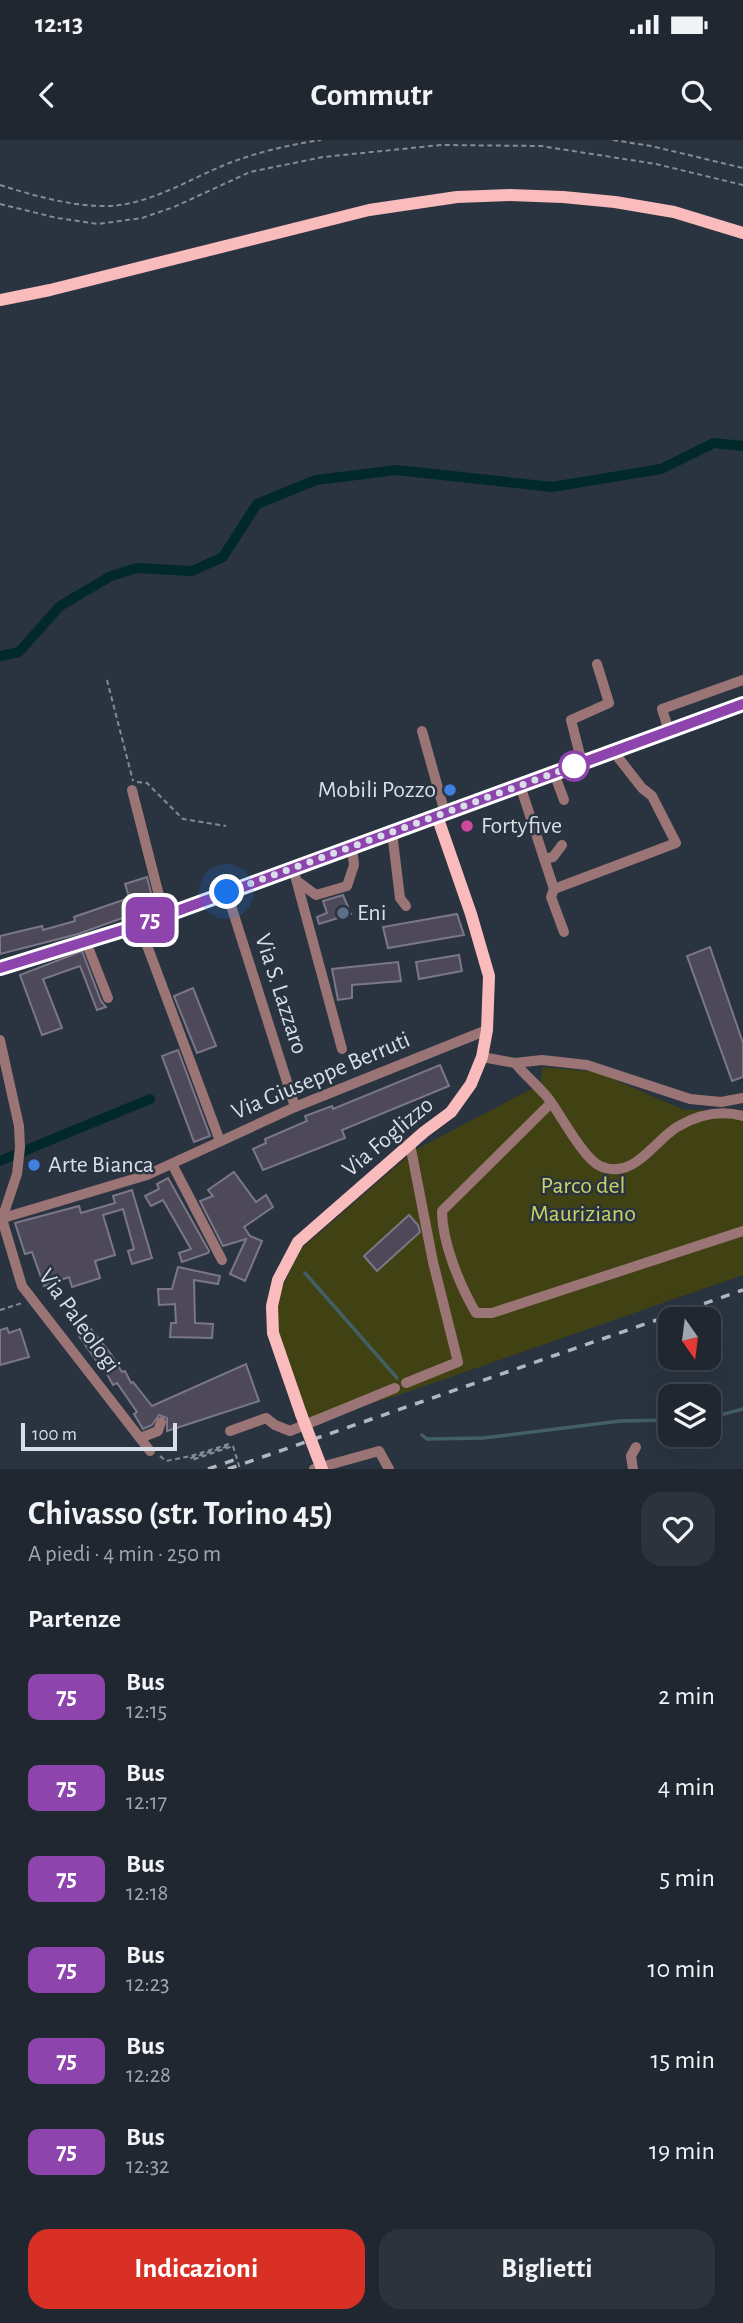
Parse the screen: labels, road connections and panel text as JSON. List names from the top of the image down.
{
  "streets": {
    "main road": ["Via Foglizzo"],
    "street": ["Via S. Lazzaro", "Via Giuseppe Berruti", "Via Paleologi"]
  },
  "crossings": [
    ["Via S. Lazzaro", "Via Giuseppe Berruti"],
    ["Via Giuseppe Berruti", "Via Foglizzo"],
    ["Via Giuseppe Berruti", "Via Paleologi"]
  ],
  "parks": ["Parco del Mauriziano"],
  "places": [
    "Mobili Pozzo",
    "Fortyfive",
    "Eni",
    "Arte Bianca"
  ],
  "lines": ["bus line 75"],
  "scale_bar": "100 m",
  "north": "bottom",
  "page": {
    "status": "12:13",
    "header": "Commutr",
    "on_map": "75",
    "scale": "100 m",
    "heading": [
      ["Chivasso (str. Torino 45)", "A piedi · 4 min · 250 m"],
      "Partenze"
    ],
    "list": [
      {
        "mark": "75",
        "name": "Bus",
        "note": "12:15",
        "value": "2 min"
      },
      {
        "mark": "75",
        "name": "Bus",
        "note": "12:17",
        "value": "4 min"
      },
      {
        "mark": "75",
        "name": "Bus",
        "note": "12:18",
        "value": "5 min"
      },
      {
        "mark": "75",
        "name": "Bus",
        "note": "12:23",
        "value": "10 min"
      },
      {
        "mark": "75",
        "name": "Bus",
        "note": "12:28",
        "value": "15 min"
      },
      {
        "mark": "75",
        "name": "Bus",
        "note": "12:32",
        "value": "19 min"
      }
    ],
    "buttons": ["Indicazioni", "Biglietti"]
  }
}
